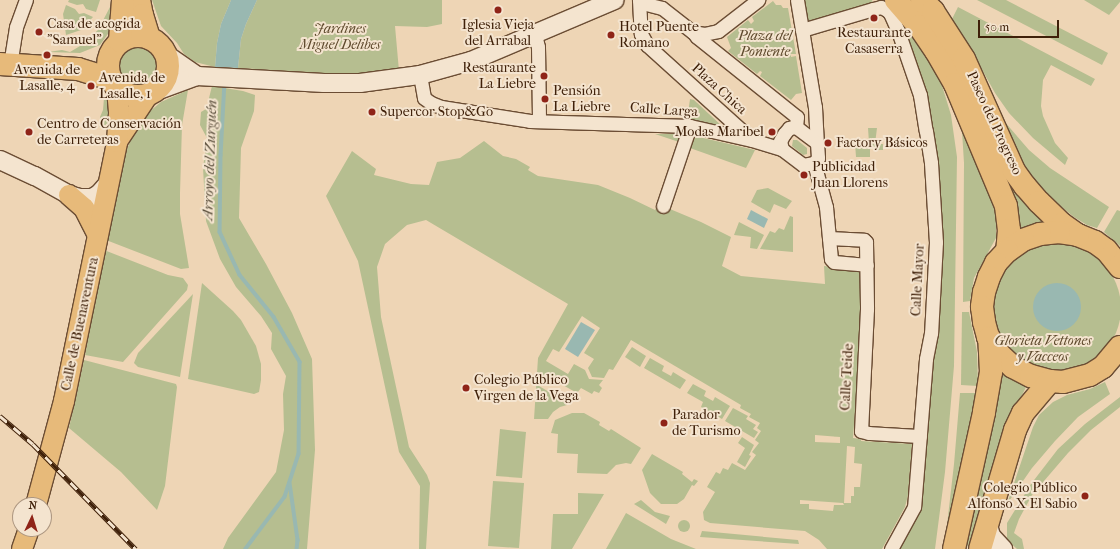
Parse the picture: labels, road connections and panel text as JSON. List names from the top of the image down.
{
  "streets": {
    "highway": ["Paseo del Progreso"],
    "main road": ["Calle de Buenaventura"],
    "street": [
      "Plaza Chica",
      "Calle Larga",
      "Calle Mayor",
      "Calle Teide"
    ]
  },
  "crossings": [
    ["Plaza Chica", "Calle Larga"],
    ["Paseo del Progreso", "Calle Mayor"],
    ["Calle Mayor", "Calle Teide"]
  ],
  "water": ["Arroyo del Zurguén"],
  "parks": ["Jardines Miguel Delibes", "Plaza del Poniente", "Glorieta Vettones y Vacceos"],
  "places": [
    "Iglesia Vieja del Arrabal",
    "Restaurante Casaserra",
    "Casa de acogida \"Samuel\"",
    "Hotel Puente Romano",
    "Avenida de Lasalle, 4",
    "Restaurante La Liebre",
    "Avenida de Lasalle, 1",
    "Pensión La Liebre",
    "Supercor Stop&Go",
    "Centro de Conservación de Carreteras",
    "Modas Maribel",
    "Factory Básicos",
    "Publicidad Juan Llorens",
    "Colegio Público Virgen de la Vega",
    "Parador de Turismo",
    "Colegio Público Alfonso X El Sabio"
  ],
  "scale_bar": "50 m",
  "north": "top"
}
